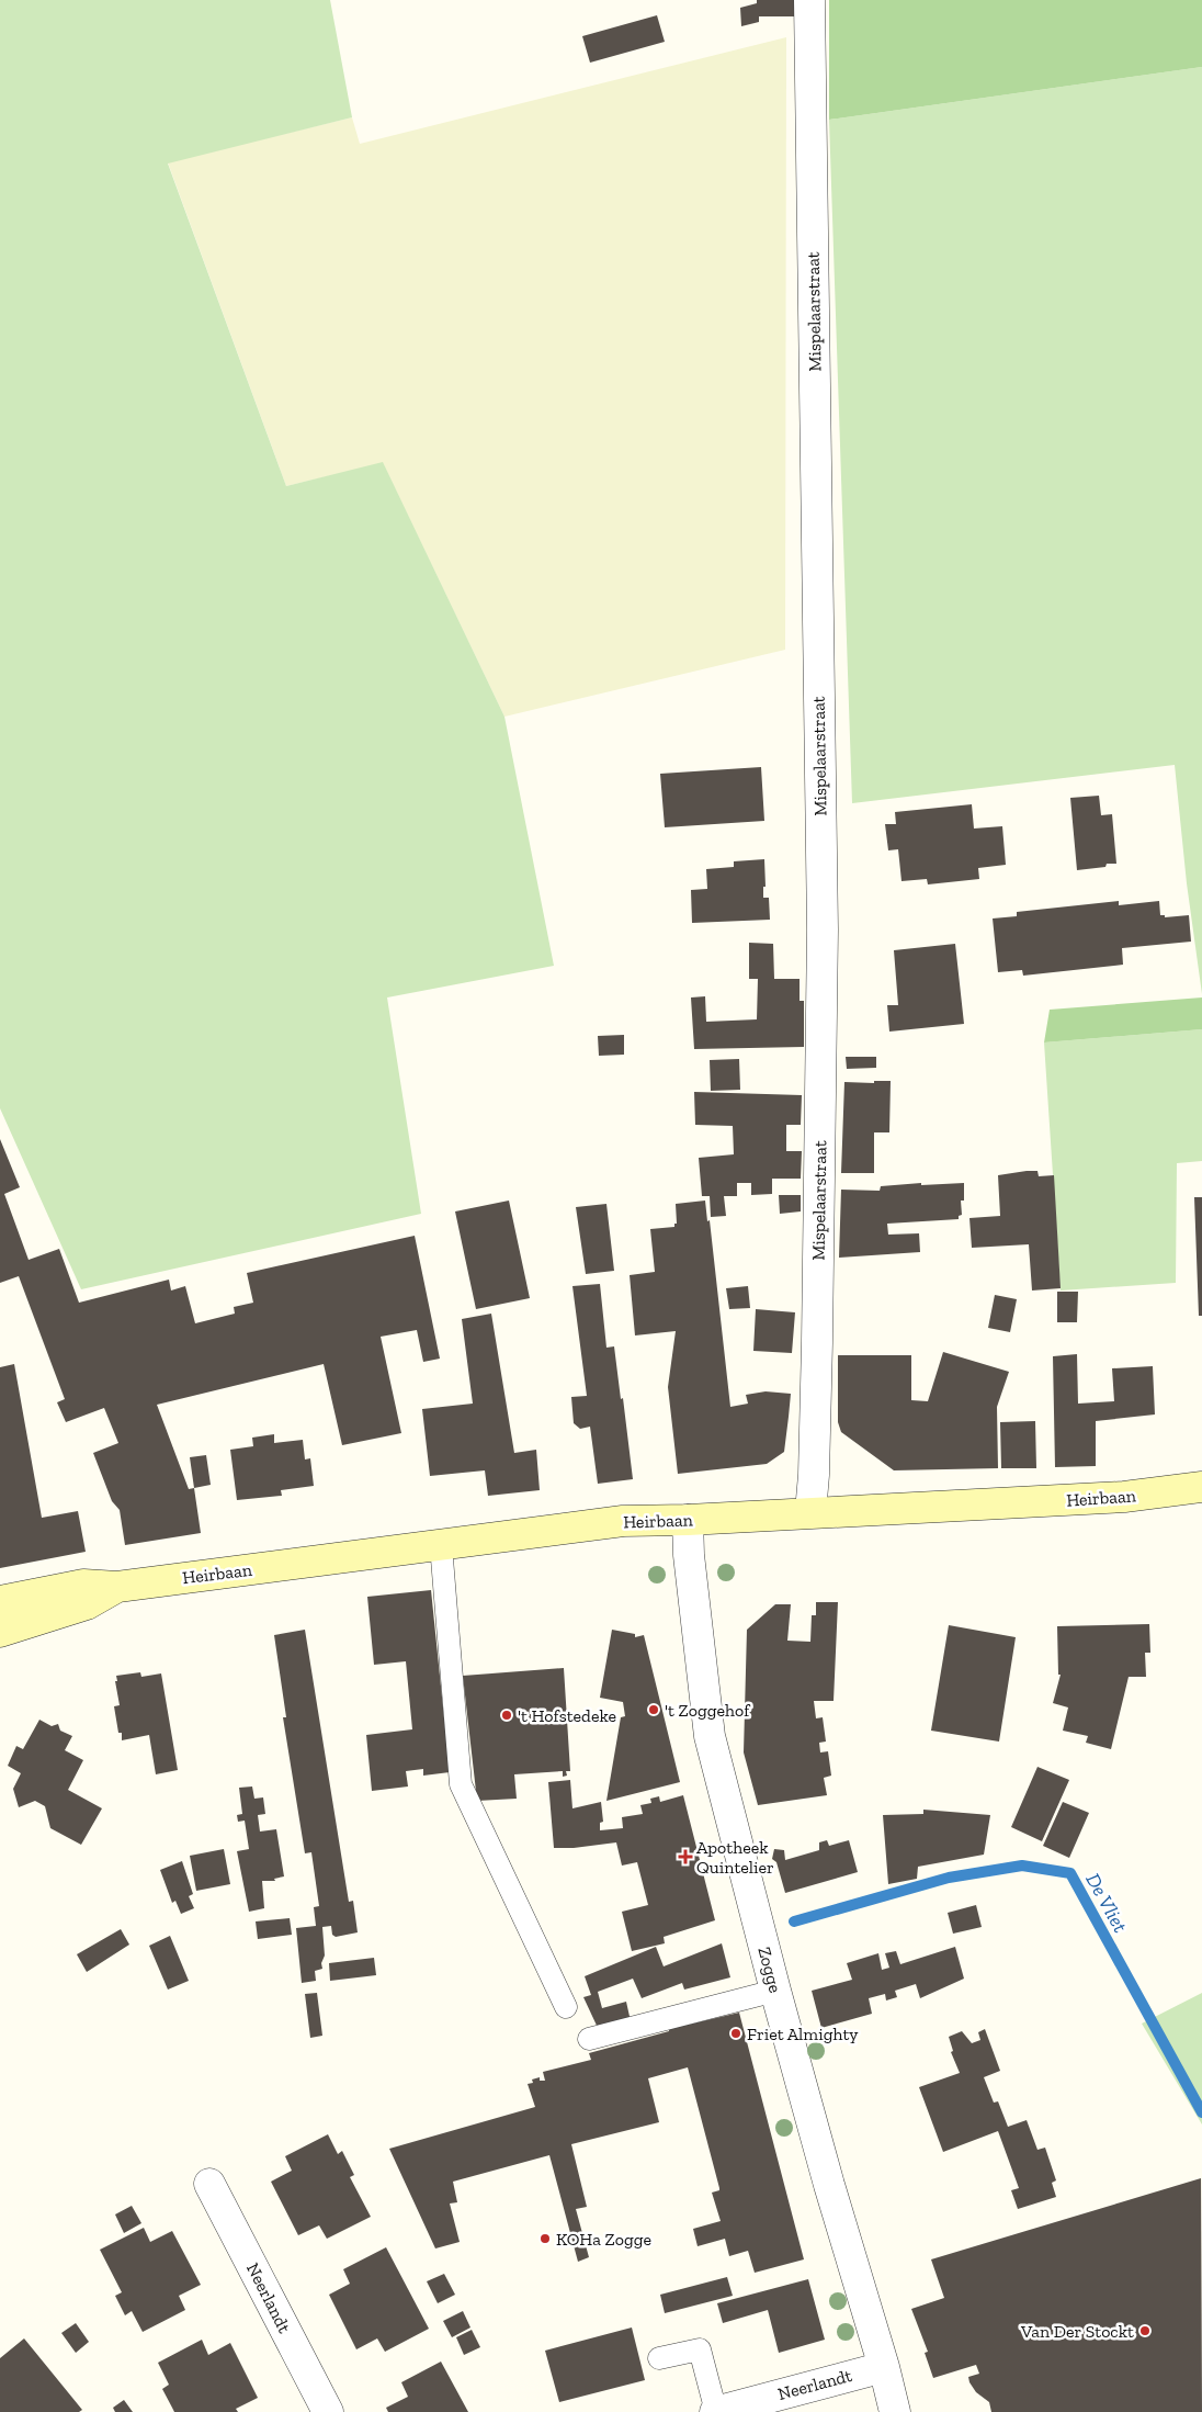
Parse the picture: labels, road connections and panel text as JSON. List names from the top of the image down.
{
  "streets": {
    "main road": ["Heirbaan"],
    "street": ["Mispelaarstraat", "Zogge", "Neerlandt"]
  },
  "crossings": [
    ["Mispelaarstraat", "Heirbaan"],
    ["Heirbaan", "Zogge"],
    ["Zogge", "Neerlandt"]
  ],
  "water": ["De Vliet"],
  "places": {
    "other": [
      "'t Zoggehof",
      "'t Hofstedeke",
      "Friet Almighty",
      "KOHa Zogge",
      "Van Der Stockt"
    ],
    "health": ["Apotheek Quintelier"]
  }
}
